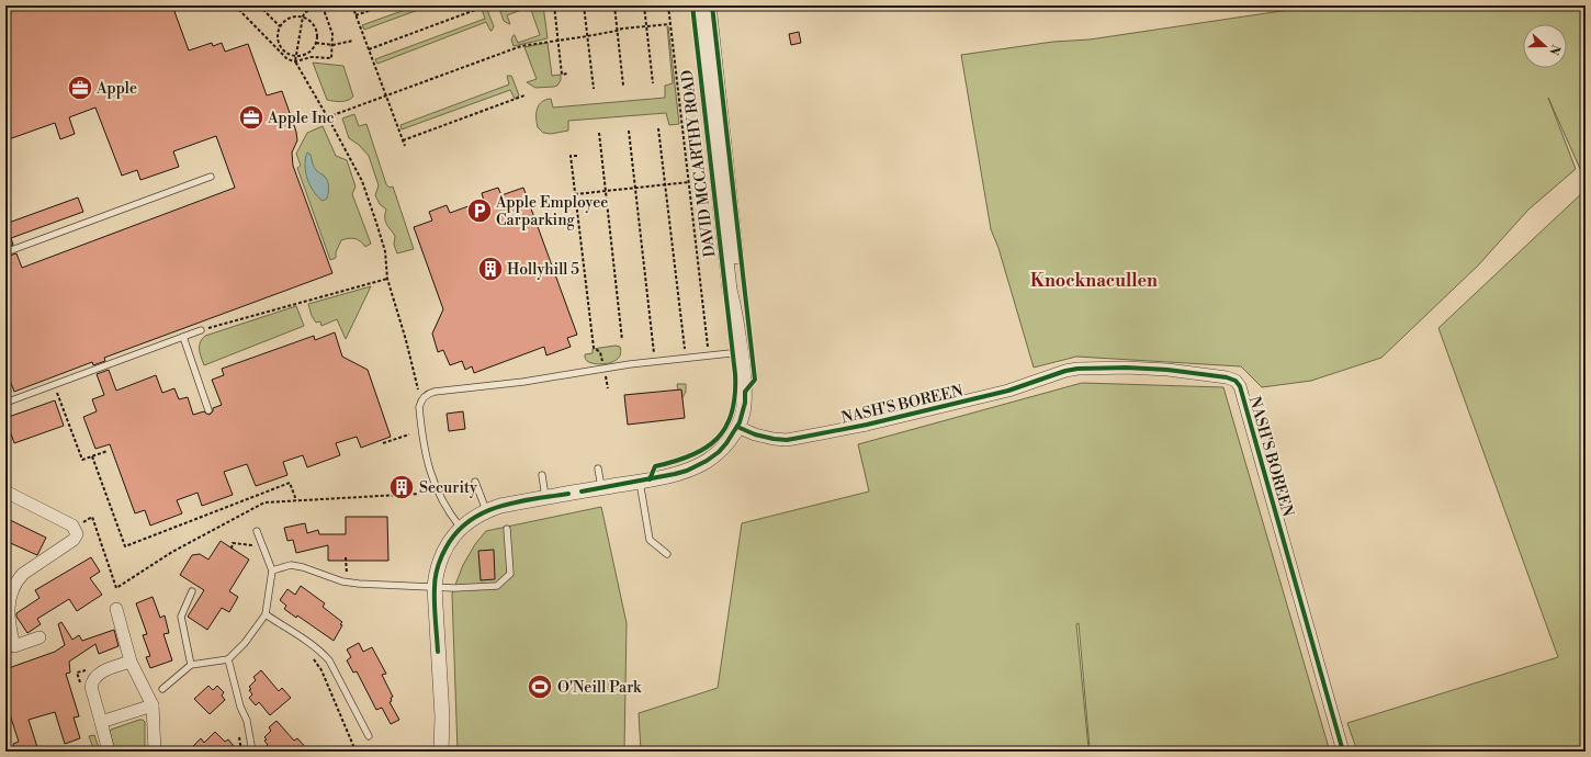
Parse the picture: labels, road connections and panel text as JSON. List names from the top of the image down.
{
  "streets": {
    "street": ["DAVID MCCARTHY ROAD", "NASH'S BOREEN"]
  },
  "crossings": [
    ["DAVID MCCARTHY ROAD", "NASH'S BOREEN"]
  ],
  "districts": ["Knocknacullen"],
  "places": {
    "office": ["Apple", "Apple Inc"],
    "parking": ["Apple Employee Carparking"],
    "building": ["Hollyhill 5", "Security"],
    "sports": ["O'Neill Park"]
  },
  "north": "right"
}
